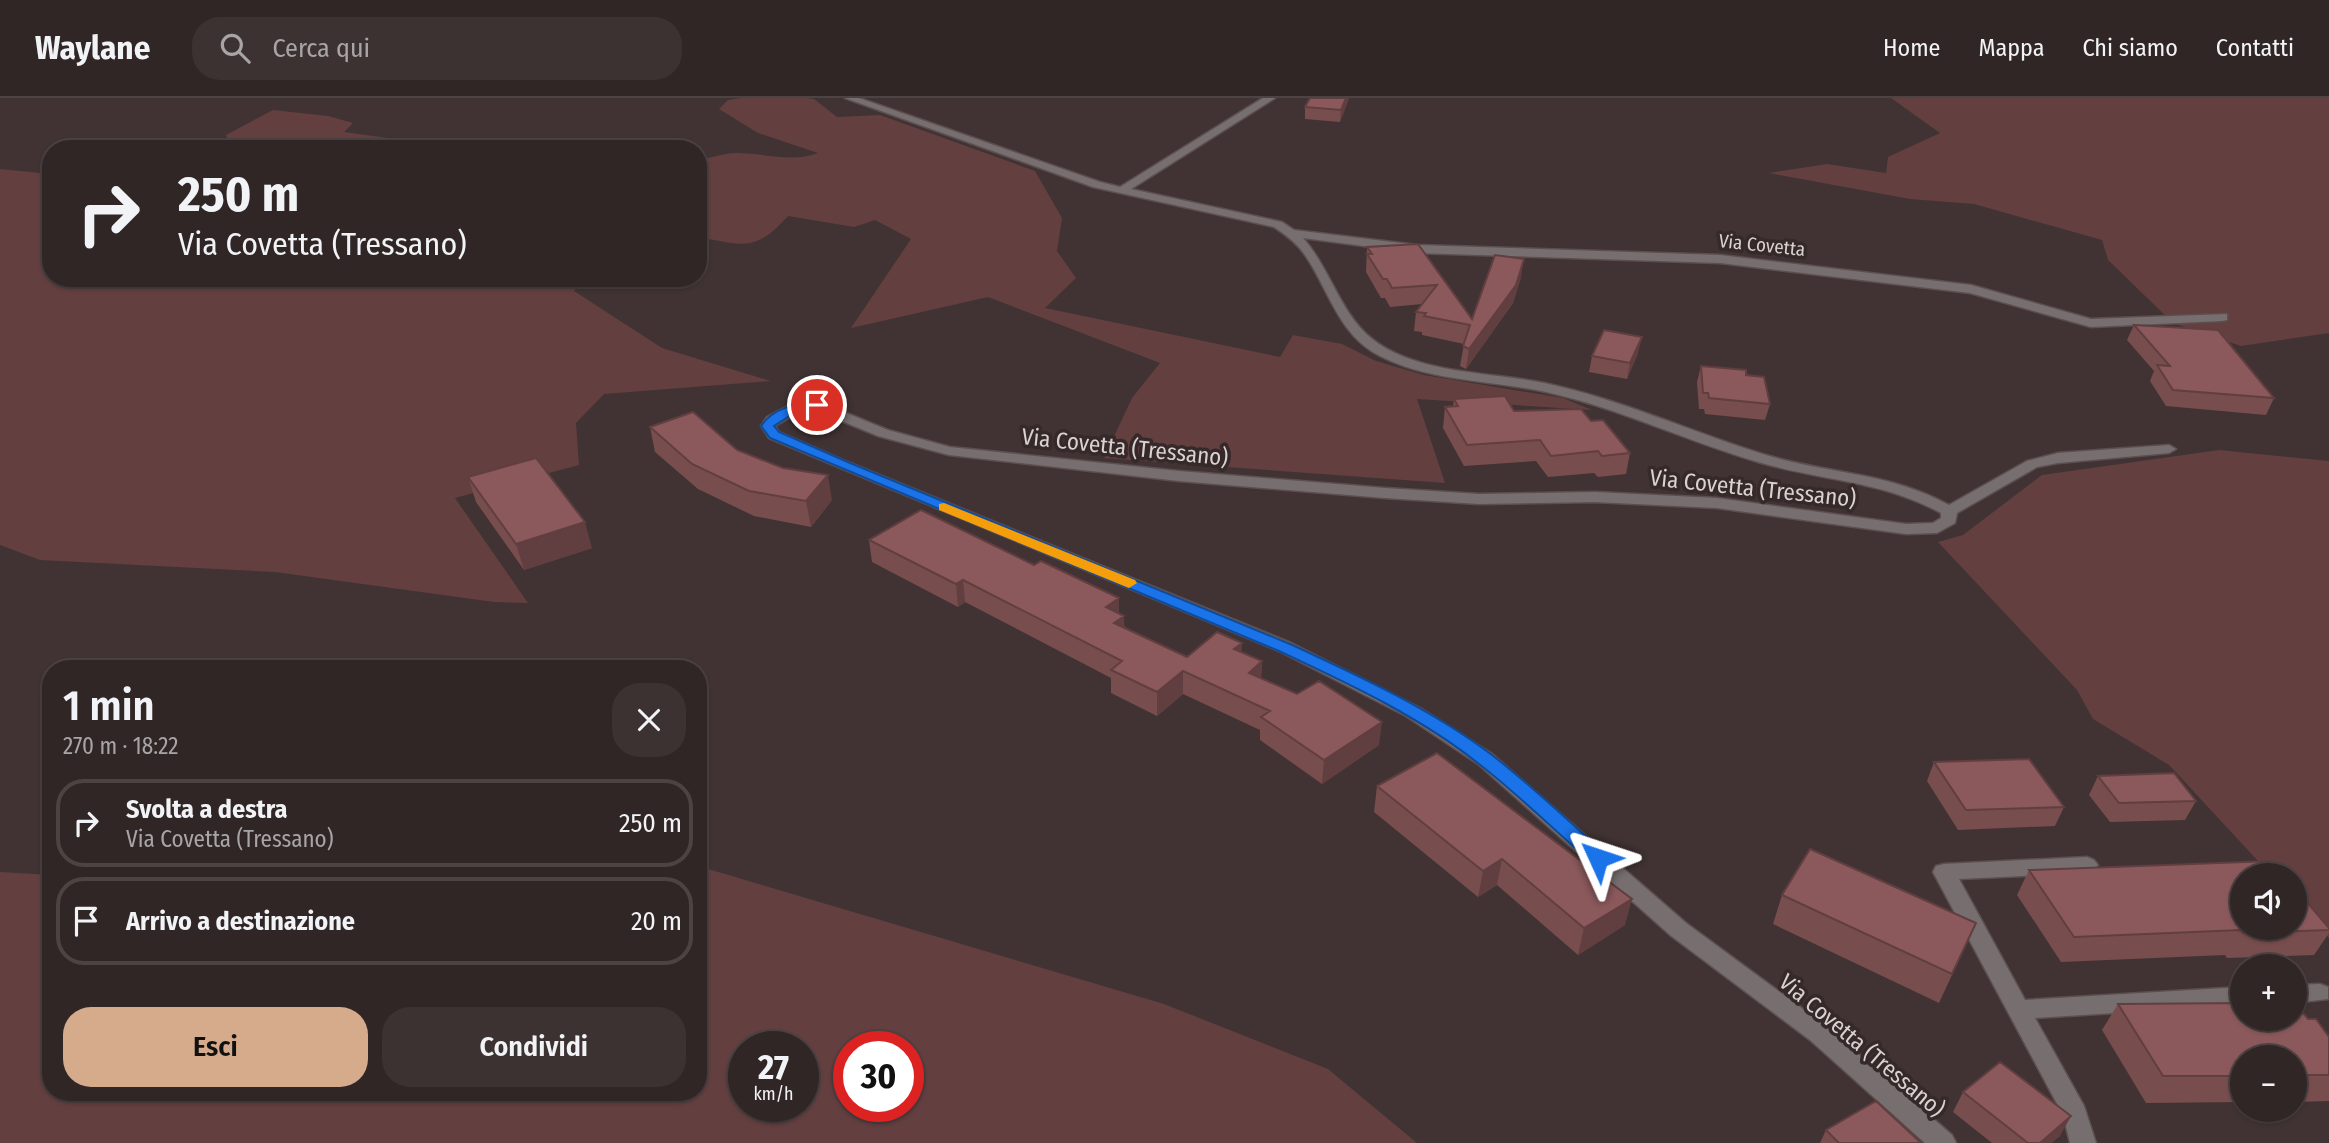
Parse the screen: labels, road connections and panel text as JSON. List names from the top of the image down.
{
  "streets": {
    "street": ["Via Covetta", "Via Covetta (Tressano)"]
  },
  "crossings": [
    ["Via Covetta", "Via Covetta (Tressano)"]
  ],
  "page": {
    "header": "Waylane",
    "search": "Cerca qui",
    "nav": [
      "Home",
      "Mappa",
      "Chi siamo",
      "Contatti"
    ],
    "turn": ["250 m", "Via Covetta (Tressano)"],
    "heading": ["1 min", "270 m · 18:22"],
    "list": [
      {
        "name": "Svolta a destra",
        "note": "Via Covetta (Tressano)",
        "value": "250 m"
      },
      {
        "name": "Arrivo a destinazione",
        "value": "20 m"
      }
    ],
    "map_buttons": ["+", "−"],
    "buttons": ["Esci", "Condividi"],
    "speed": "27 km/h",
    "limit": "30"
  }
}
